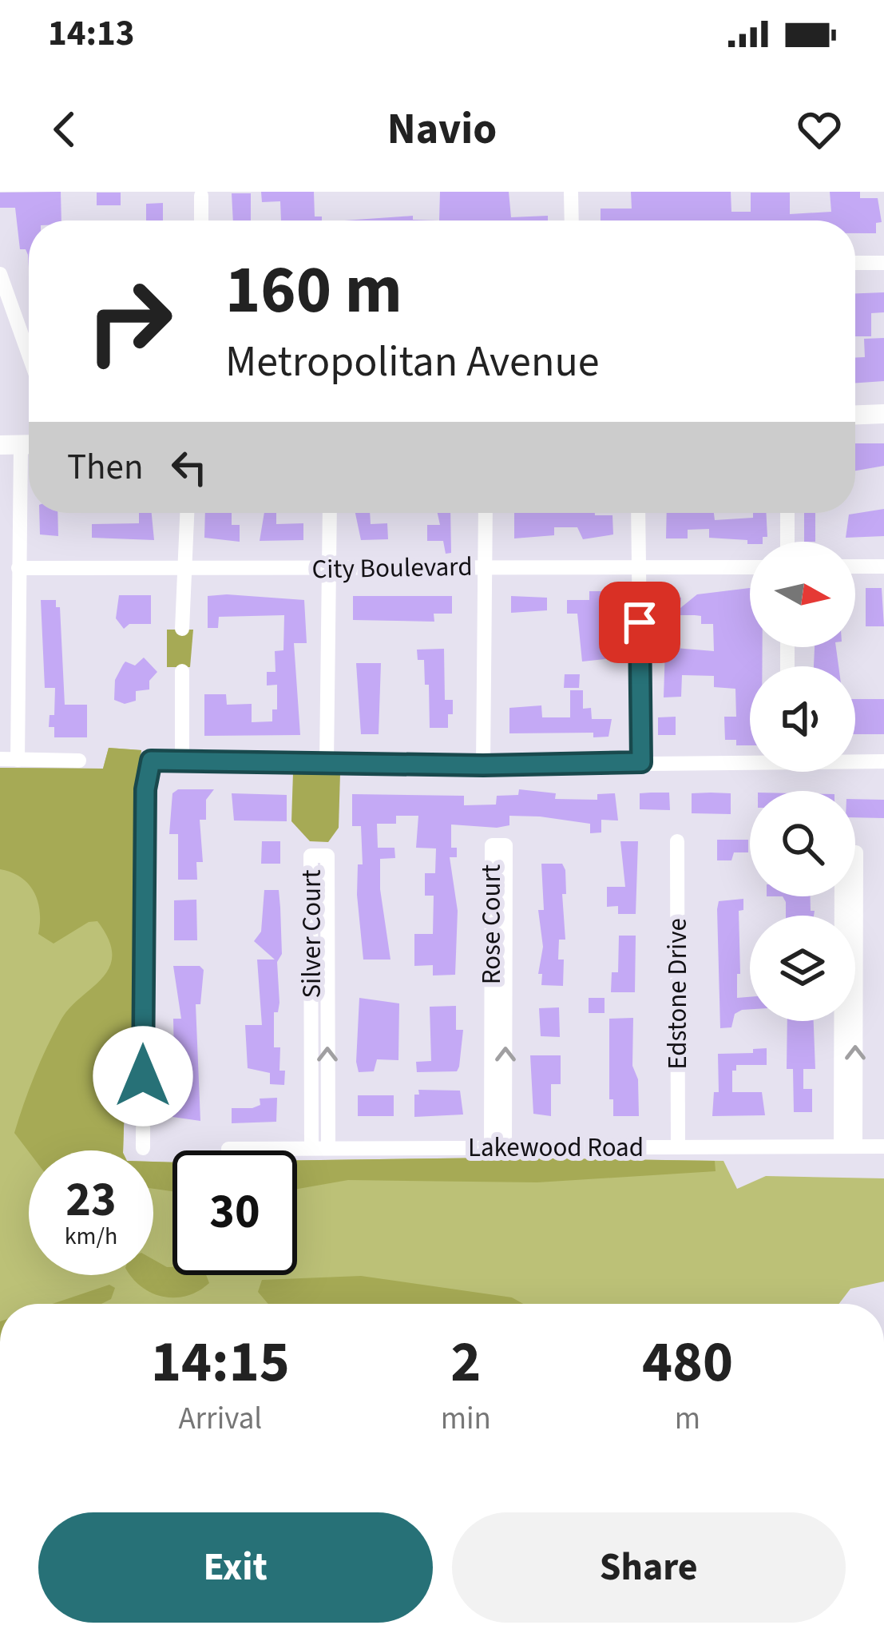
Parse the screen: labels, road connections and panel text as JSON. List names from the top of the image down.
{
  "streets": {
    "street": [
      "City Boulevard",
      "Rose Court",
      "Silver Court",
      "Edstone Drive",
      "Lakewood Road"
    ]
  },
  "crossings": [
    ["Rose Court", "Lakewood Road"],
    ["Silver Court", "Lakewood Road"],
    ["Edstone Drive", "Lakewood Road"]
  ],
  "north": "right",
  "page": {
    "status": "14:13",
    "header": "Navio",
    "turn": ["160 m", "Metropolitan Avenue"],
    "then": "Then",
    "speed": "23 km/h",
    "limit": "30",
    "eta": [
      "14:15",
      "Arrival",
      "2",
      "min",
      "480",
      "m"
    ],
    "buttons": ["Exit", "Share"]
  }
}
